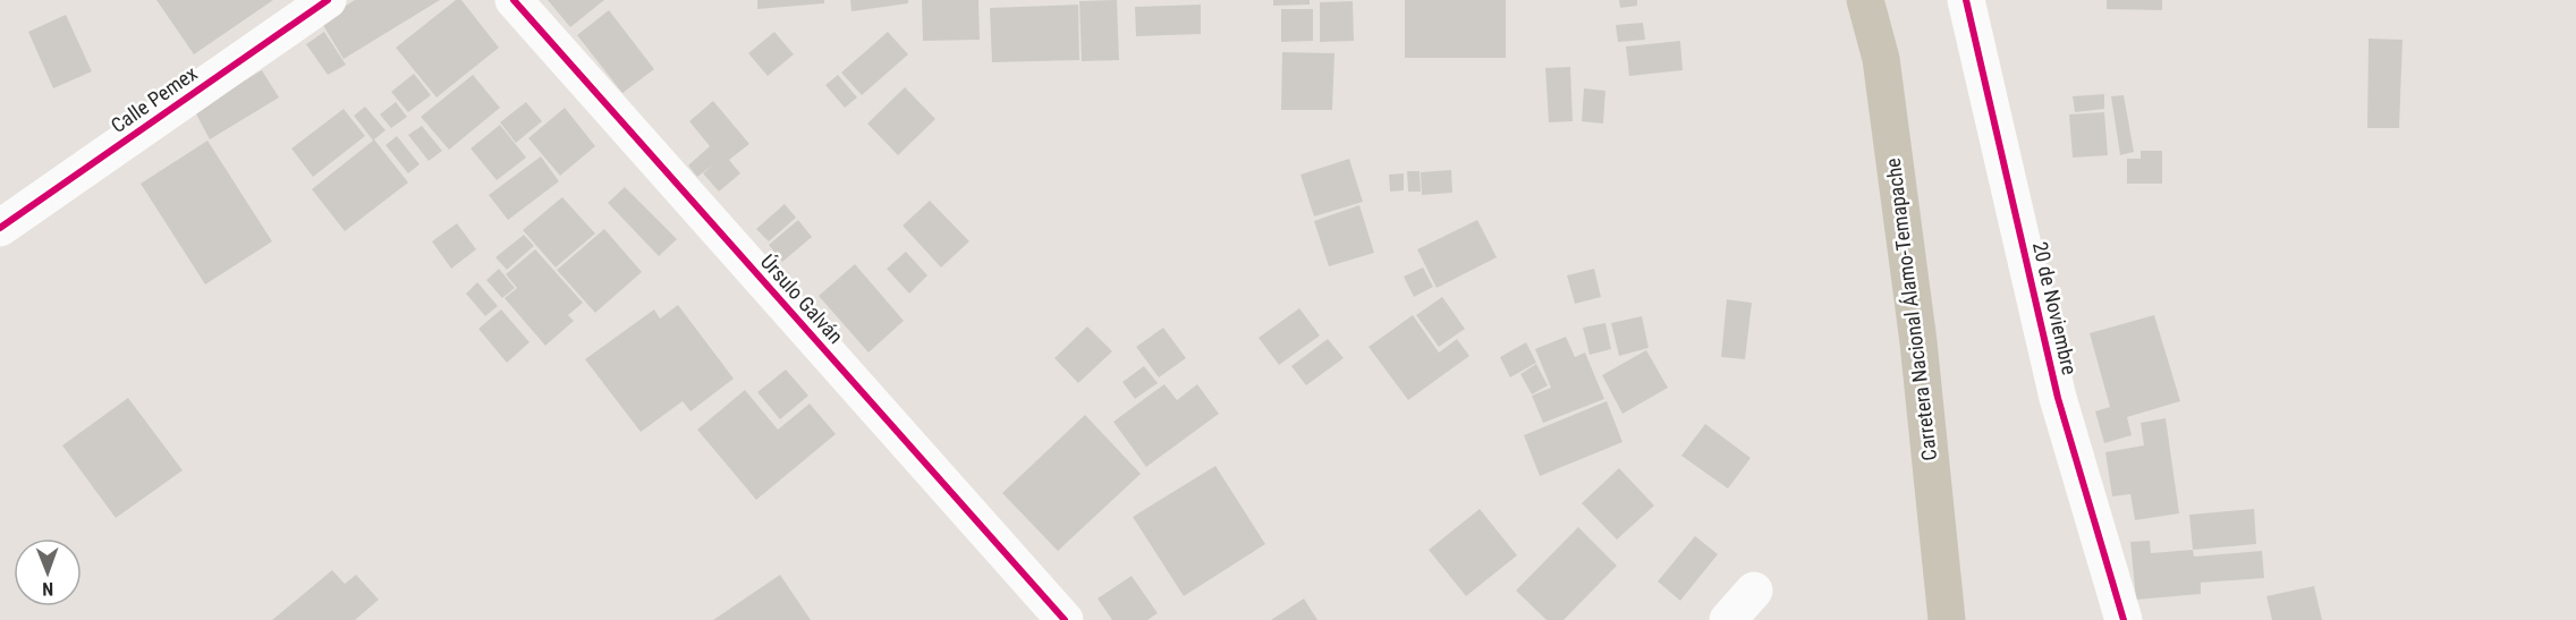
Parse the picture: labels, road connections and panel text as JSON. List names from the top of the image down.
{
  "streets": {
    "main road": ["Carretera Nacional Álamo-Temapache"],
    "street": ["Calle Pemex", "Úrsulo Galván", "20 de Noviembre"]
  },
  "north": "bottom"
}
